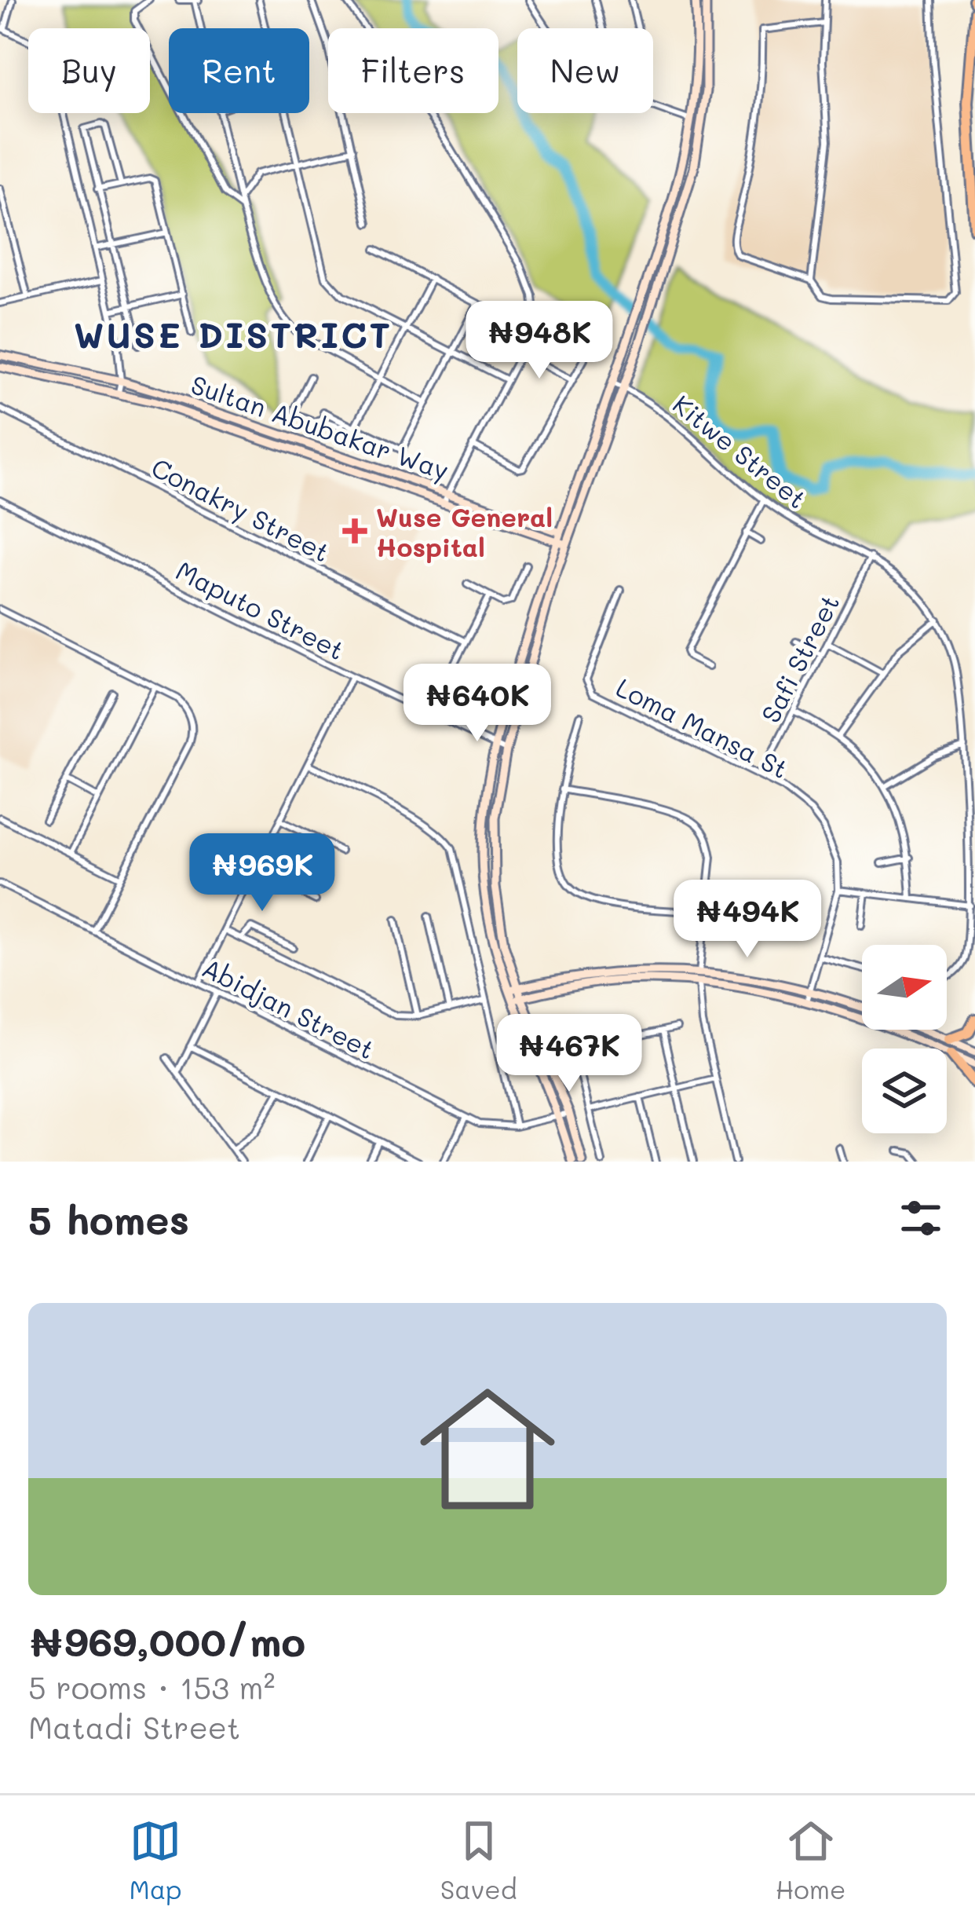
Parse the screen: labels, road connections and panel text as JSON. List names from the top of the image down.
{
  "streets": {
    "main road": ["Sultan Abubakar Way"],
    "street": [
      "Kitwe Street",
      "Conakry Street",
      "Maputo Street",
      "Safi Street",
      "Loma Mansa St",
      "Abidjan Street"
    ]
  },
  "crossings": [
    ["Kitwe Street", "Safi Street"],
    ["Safi Street", "Loma Mansa St"]
  ],
  "districts": ["WUSE DISTRICT"],
  "places": {
    "health": ["Wuse General Hospital"]
  },
  "north": "right",
  "page": {
    "chip": [
      "Buy",
      "Rent",
      "Filters",
      "New"
    ],
    "price": [
      "₦948K",
      "₦640K",
      "₦969K",
      "₦494K",
      "₦467K"
    ],
    "heading": "5 homes",
    "list": [
      {
        "name": "₦969,000/mo",
        "note": "5 rooms · 153 m² · Matadi Street"
      }
    ],
    "tabs": ["Map", "Saved", "Home"]
  }
}
